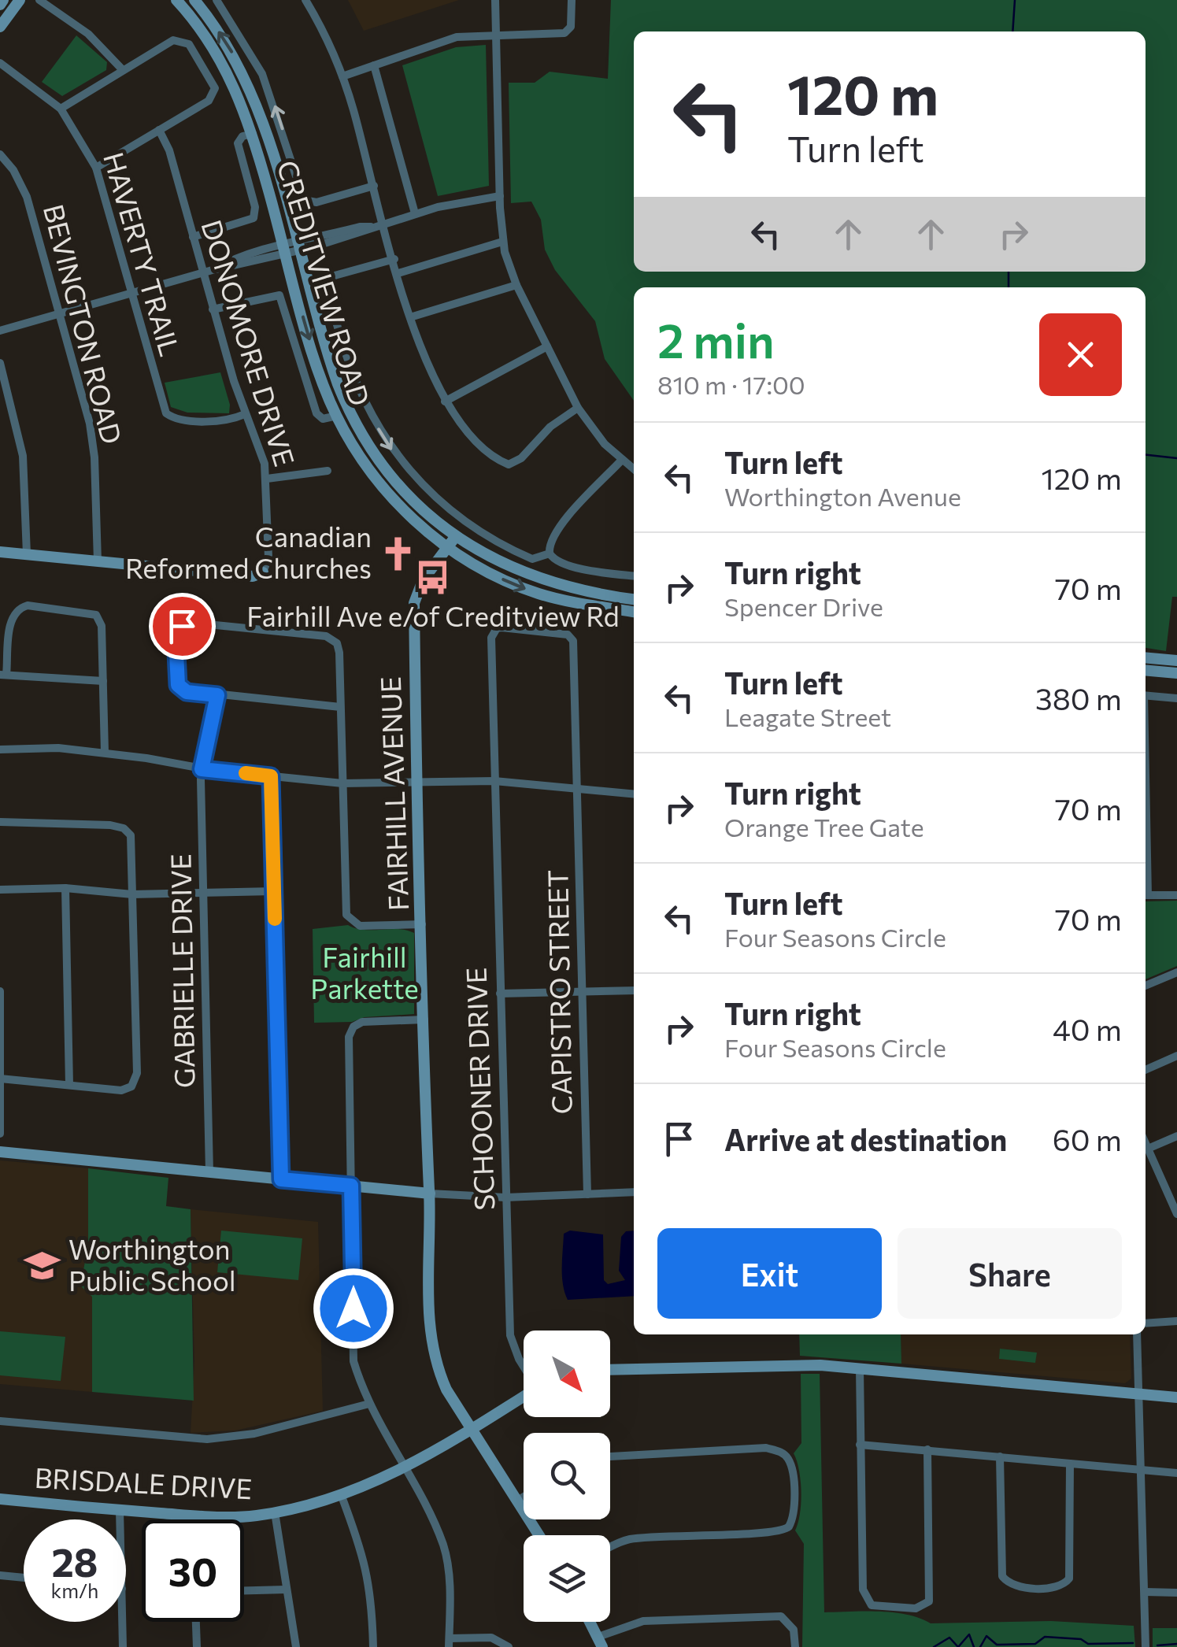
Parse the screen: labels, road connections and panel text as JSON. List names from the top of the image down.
{
  "streets": {
    "street": [
      "HAVERTY TRAIL",
      "CREDITVIEW ROAD",
      "BEVINGTON ROAD",
      "DONOMORE DRIVE",
      "FAIRHILL AVENUE",
      "GABRIELLE DRIVE",
      "CAPISTRO STREET",
      "SCHOONER DRIVE",
      "BRISDALE DRIVE"
    ]
  },
  "crossings": [
    ["HAVERTY TRAIL", "DONOMORE DRIVE"],
    ["CREDITVIEW ROAD", "FAIRHILL AVENUE"],
    ["FAIRHILL AVENUE", "BRISDALE DRIVE"],
    ["CAPISTRO STREET", "SCHOONER DRIVE"]
  ],
  "parks": ["Fairhill Parkette"],
  "places": {
    "church": ["Canadian Reformed Churches"],
    "bus stop": ["Fairhill Ave e/of Creditview Rd"],
    "school or university": ["Worthington Public School"]
  },
  "north": "bottom right",
  "page": {
    "turn": ["120 m", "Turn left"],
    "heading": ["2 min", "810 m · 17:00"],
    "list": [
      {
        "name": "Turn left",
        "note": "Worthington Avenue",
        "value": "120 m"
      },
      {
        "name": "Turn right",
        "note": "Spencer Drive",
        "value": "70 m"
      },
      {
        "name": "Turn left",
        "note": "Leagate Street",
        "value": "380 m"
      },
      {
        "name": "Turn right",
        "note": "Orange Tree Gate",
        "value": "70 m"
      },
      {
        "name": "Turn left",
        "note": "Four Seasons Circle",
        "value": "70 m"
      },
      {
        "name": "Turn right",
        "note": "Four Seasons Circle",
        "value": "40 m"
      },
      {
        "name": "Arrive at destination",
        "value": "60 m"
      }
    ],
    "buttons": ["Exit", "Share"],
    "speed": "28 km/h",
    "limit": "30"
  }
}
